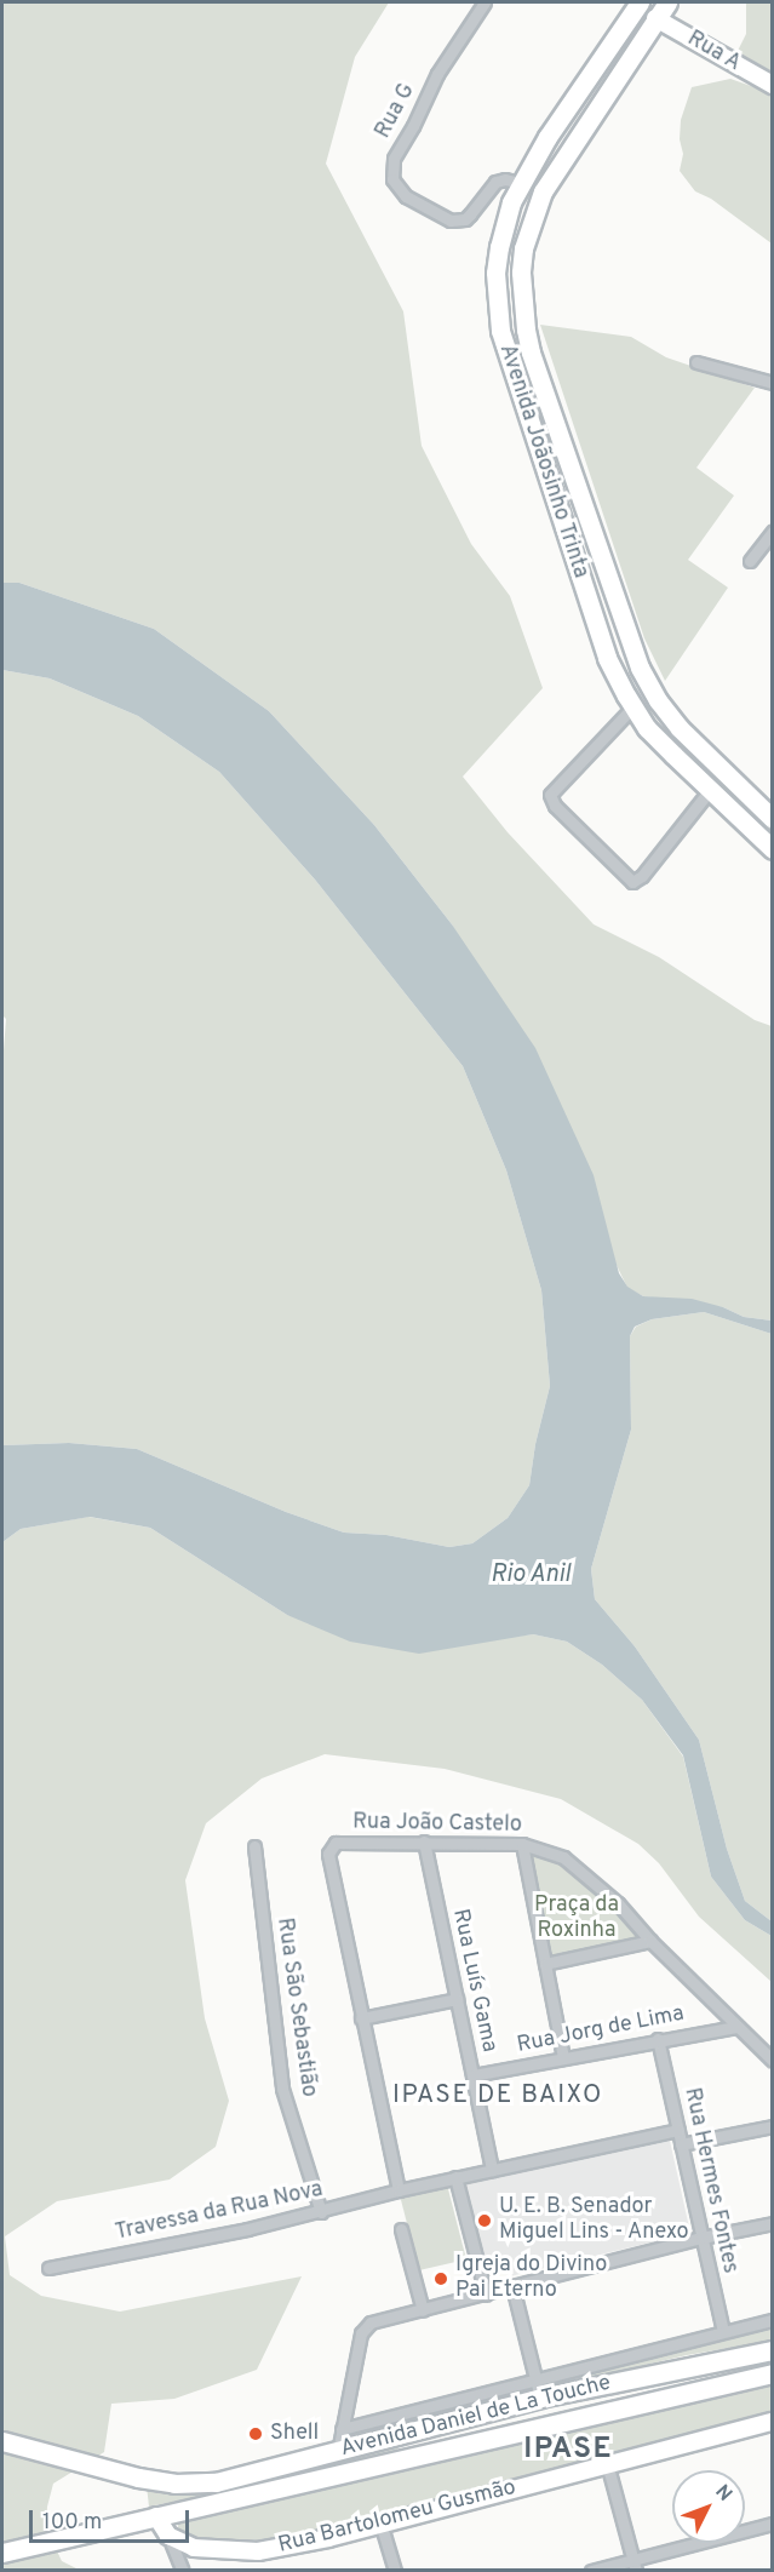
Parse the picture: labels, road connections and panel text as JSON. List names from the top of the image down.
{
  "streets": {
    "main road": ["Avenida Joãosinho Trinta", "Avenida Daniel de La Touche"],
    "street": [
      "Rua A",
      "Rua G",
      "Rua João Castelo",
      "Rua Luís Gama",
      "Rua São Sebastião",
      "Rua Jorg de Lima",
      "Rua Hermes Fontes",
      "Travessa da Rua Nova",
      "Rua Bartolomeu Gusmão"
    ]
  },
  "crossings": [
    ["Rua A", "Avenida Joãosinho Trinta"],
    ["Rua G", "Avenida Joãosinho Trinta"],
    ["Rua João Castelo", "Rua Luís Gama"],
    ["Rua João Castelo", "Rua Jorg de Lima"],
    ["Rua Luís Gama", "Rua Jorg de Lima"],
    ["Rua Luís Gama", "Travessa da Rua Nova"],
    ["Rua São Sebastião", "Travessa da Rua Nova"],
    ["Rua Jorg de Lima", "Rua Hermes Fontes"],
    ["Rua Hermes Fontes", "Travessa da Rua Nova"]
  ],
  "districts": ["IPASE DE BAIXO", "IPASE"],
  "water": ["Rio Anil"],
  "parks": ["Praça da Roxinha"],
  "places": ["U. E. B. Senador Miguel Lins - Anexo", "Igreja do Divino Pai Eterno", "Shell"],
  "scale_bar": "100 m",
  "north": "top right"
}
